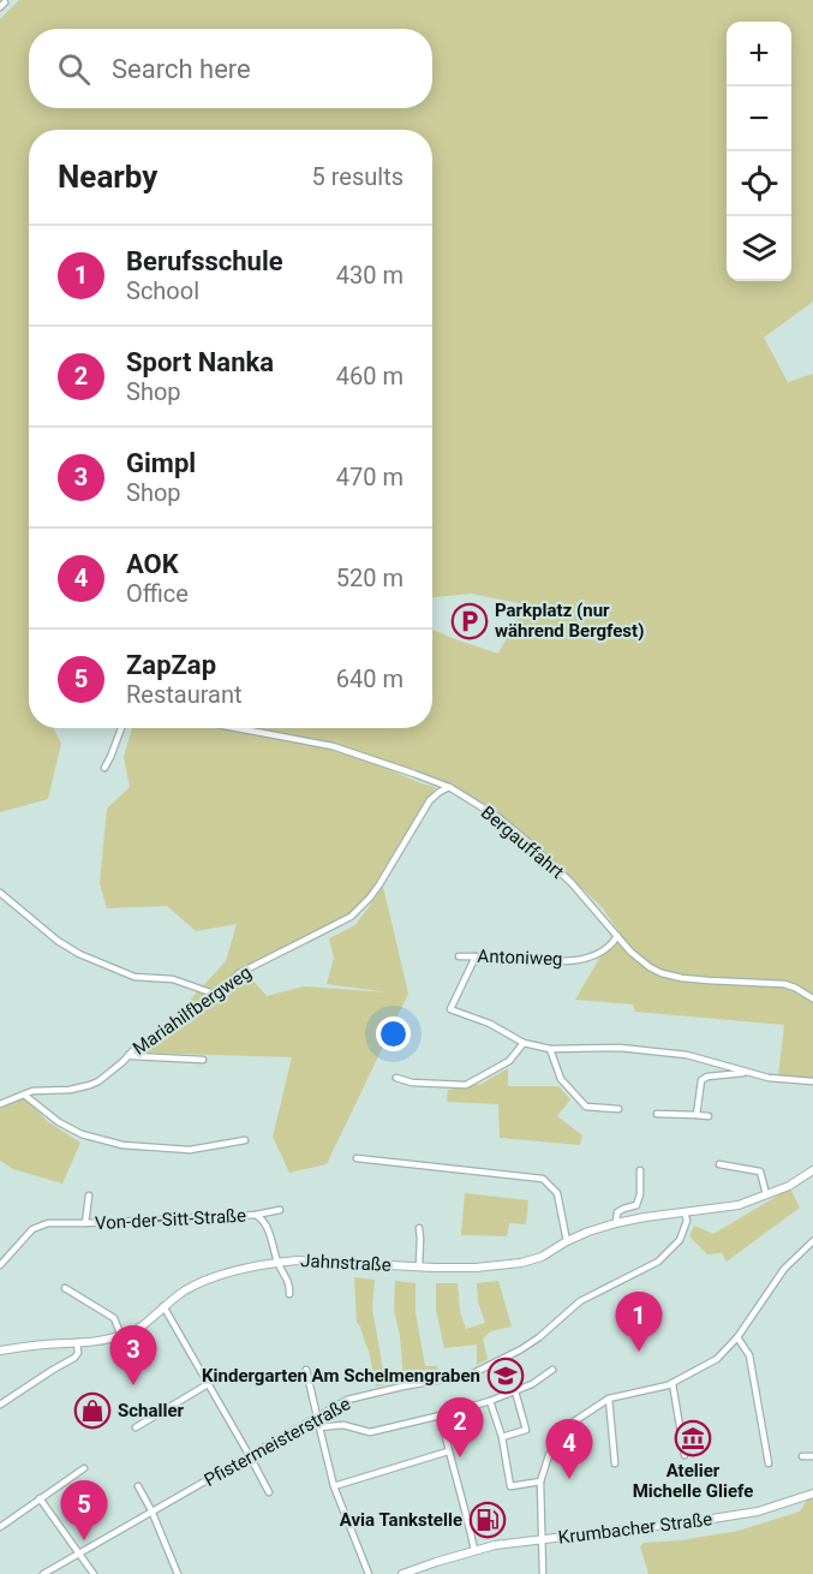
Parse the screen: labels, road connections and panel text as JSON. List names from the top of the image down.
{
  "streets": {
    "street": [
      "Bergauffahrt",
      "Antoniweg",
      "Mariahilfbergweg",
      "Von-der-Sitt-Straße",
      "Jahnstraße",
      "Pfistermeisterstraße",
      "Krumbacher Straße"
    ]
  },
  "crossings": [
    ["Bergauffahrt", "Antoniweg"],
    ["Bergauffahrt", "Mariahilfbergweg"],
    ["Von-der-Sitt-Straße", "Jahnstraße"],
    ["Jahnstraße", "Pfistermeisterstraße"]
  ],
  "places": {
    "parking": ["Parkplatz (nur während Bergfest)"],
    "school or university": ["Kindergarten Am Schelmengraben"],
    "shop": ["Schaller"],
    "museum": ["Atelier Michelle Gliefe"],
    "fuel station": ["Avia Tankstelle"]
  },
  "page": {
    "map_buttons": ["+", "−"],
    "search": "Search here",
    "heading": ["Nearby", "5 results"],
    "list": [
      {
        "mark": "1",
        "name": "Berufsschule",
        "note": "School",
        "value": "430 m"
      },
      {
        "mark": "2",
        "name": "Sport Nanka",
        "note": "Shop",
        "value": "460 m"
      },
      {
        "mark": "3",
        "name": "Gimpl",
        "note": "Shop",
        "value": "470 m"
      },
      {
        "mark": "4",
        "name": "AOK",
        "note": "Office",
        "value": "520 m"
      },
      {
        "mark": "5",
        "name": "ZapZap",
        "note": "Restaurant",
        "value": "640 m"
      }
    ],
    "pins": [
      "1",
      "3",
      "2",
      "4",
      "5"
    ]
  }
}
